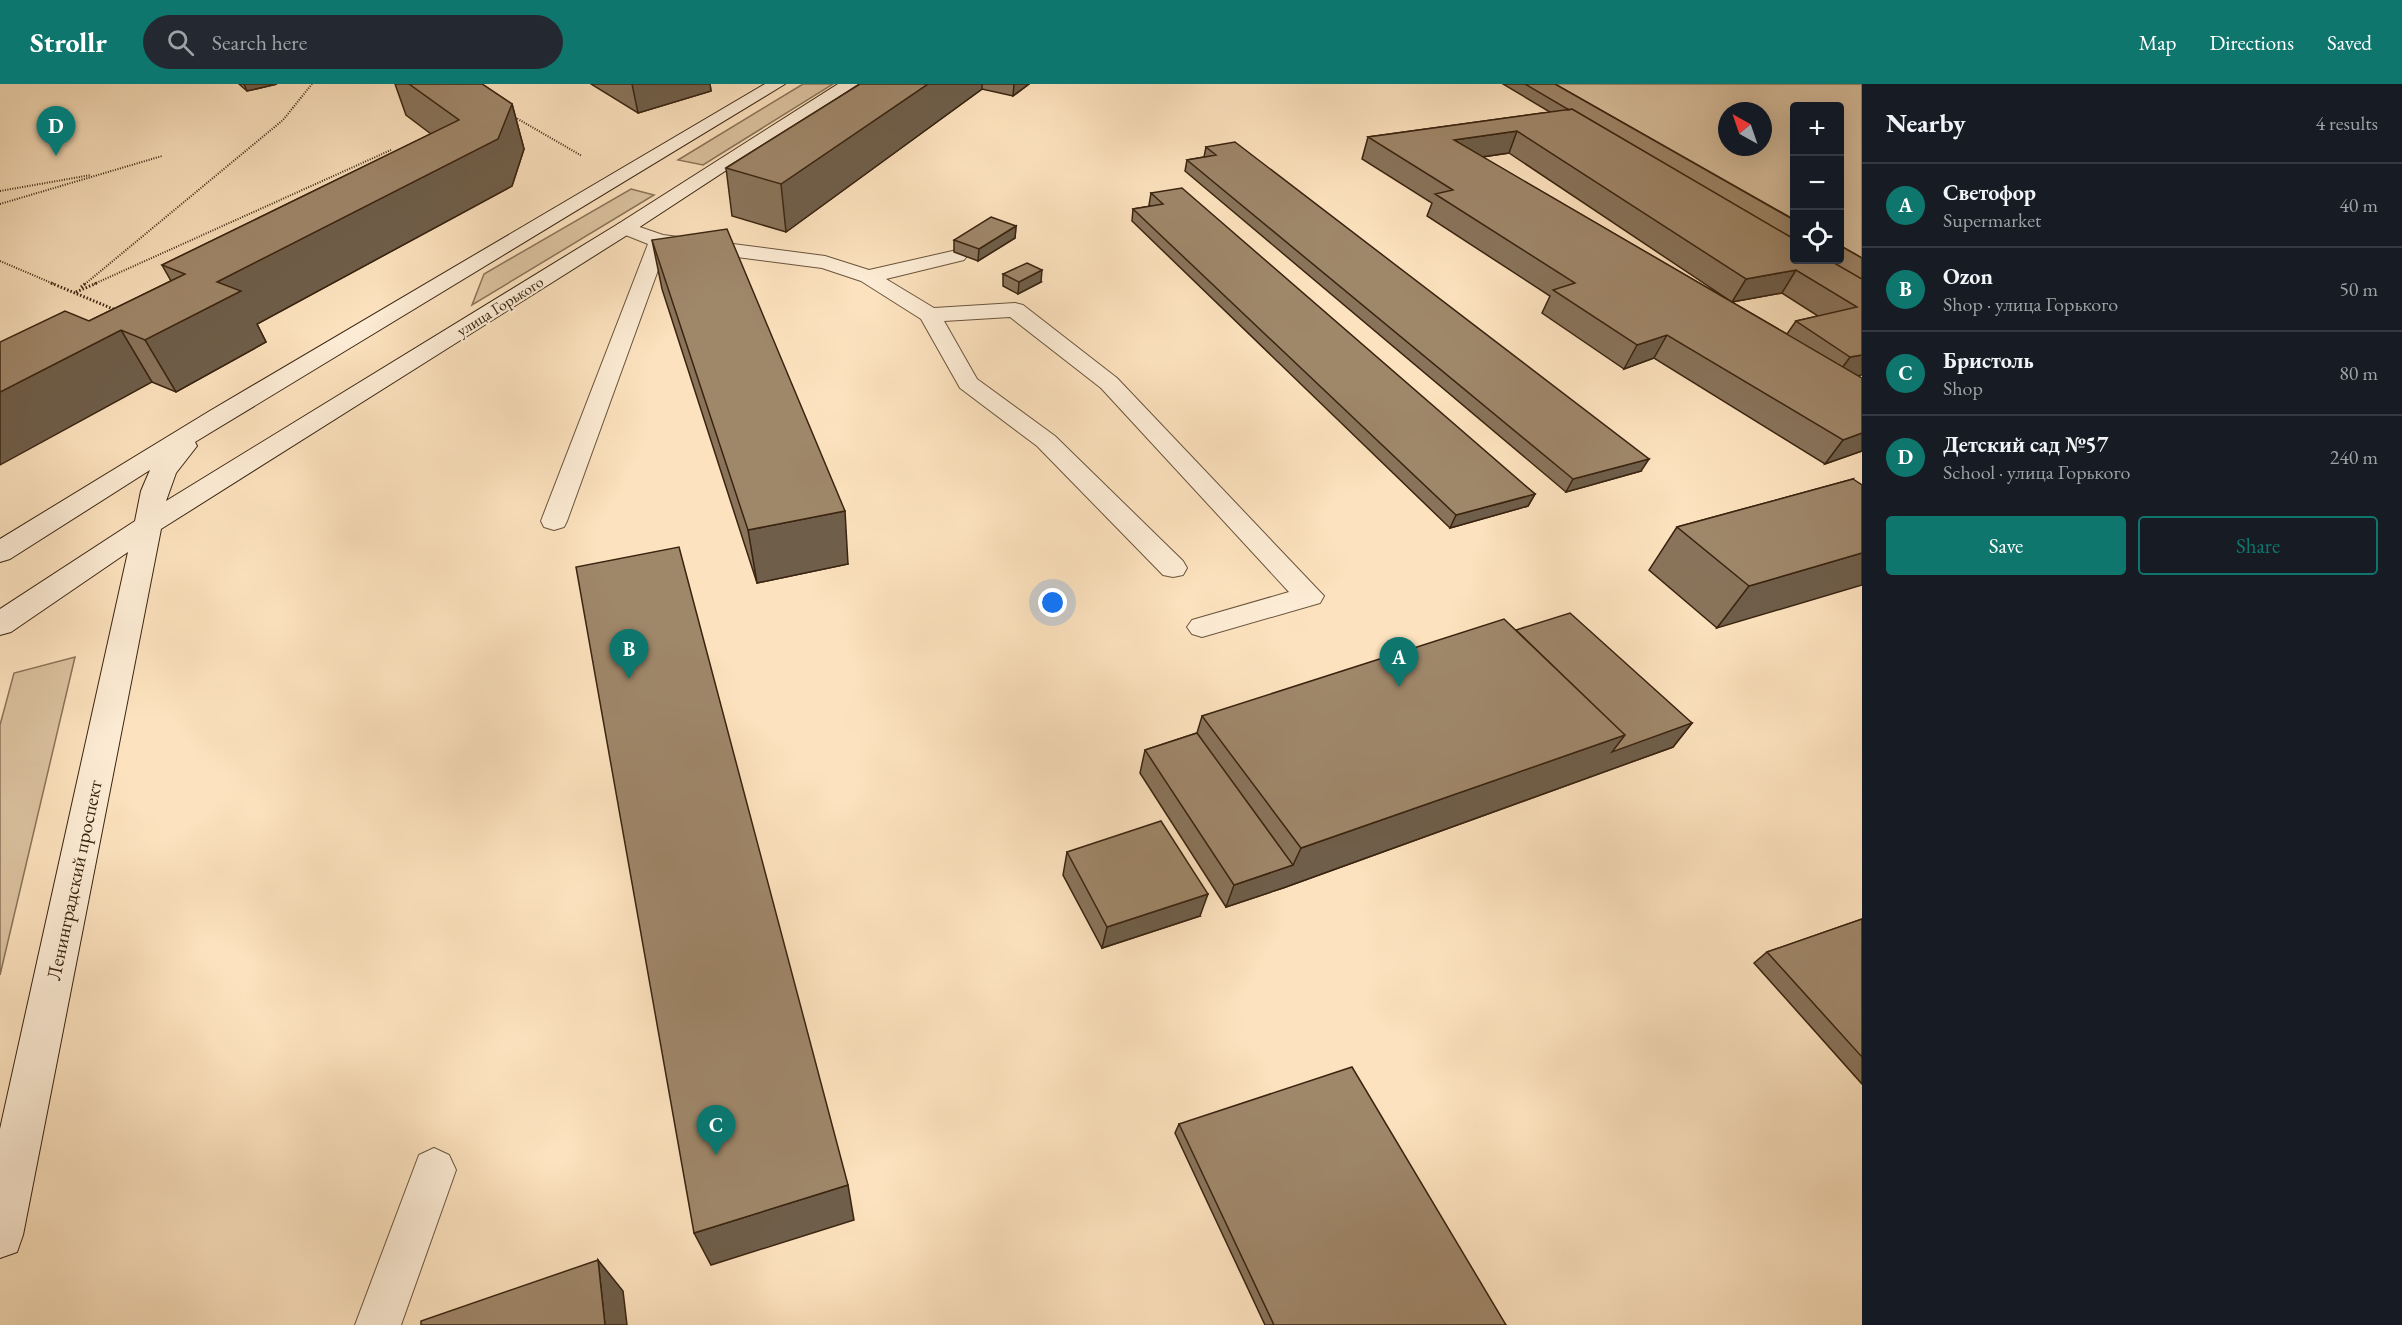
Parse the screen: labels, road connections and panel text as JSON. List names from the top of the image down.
{
  "streets": {
    "main road": ["улица Горького", "Ленинградский проспект"]
  },
  "crossings": [
    ["улица Горького", "Ленинградский проспект"]
  ],
  "north": "top left",
  "page": {
    "header": "Strollr",
    "search": "Search here",
    "nav": ["Map", "Directions", "Saved"],
    "heading": ["Nearby", "4 results"],
    "map_buttons": ["+", "−"],
    "pins": [
      "D",
      "B",
      "A",
      "C"
    ],
    "list": [
      {
        "mark": "A",
        "name": "Светофор",
        "note": "Supermarket",
        "value": "40 m"
      },
      {
        "mark": "B",
        "name": "Ozon",
        "note": "Shop · улица Горького",
        "value": "50 m"
      },
      {
        "mark": "C",
        "name": "Бристоль",
        "note": "Shop",
        "value": "80 m"
      },
      {
        "mark": "D",
        "name": "Детский сад №57",
        "note": "School · улица Горького",
        "value": "240 m"
      }
    ],
    "buttons": ["Save", "Share"]
  }
}
